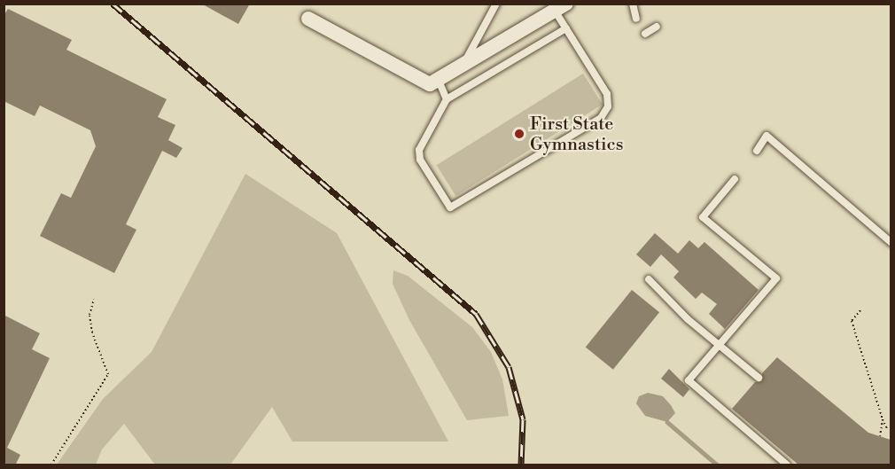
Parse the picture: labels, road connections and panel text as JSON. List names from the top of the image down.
{
  "places": ["First State Gymnastics"]
}
